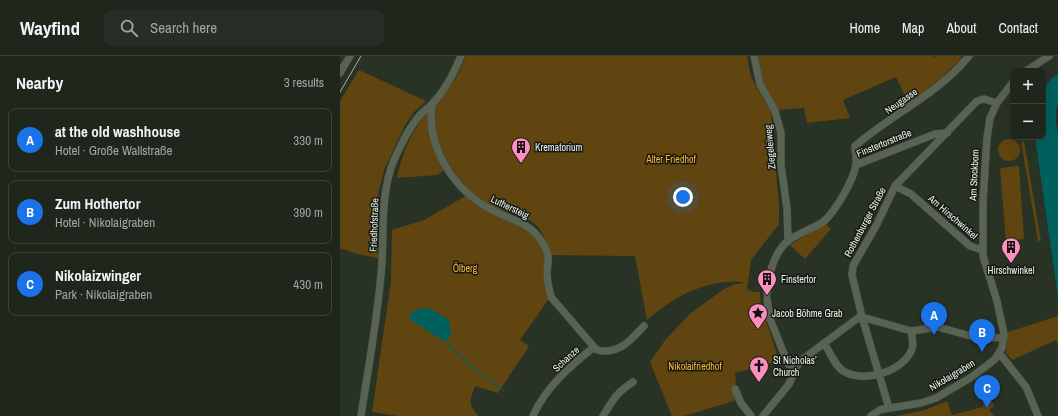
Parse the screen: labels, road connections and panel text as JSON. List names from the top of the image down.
{
  "streets": {
    "street": [
      "Neugasse",
      "Finstertorstraße",
      "Ziegeleiweg",
      "Am Stockborn",
      "Luthersteig",
      "Am Hirschwinkel",
      "Rothenburger Straße",
      "Friedhofstraße",
      "Schanze",
      "Nikolaigraben"
    ]
  },
  "crossings": [
    ["Neugasse", "Finstertorstraße"],
    ["Finstertorstraße", "Ziegeleiweg"],
    ["Finstertorstraße", "Rothenburger Straße"],
    ["Am Stockborn", "Am Hirschwinkel"],
    ["Luthersteig", "Friedhofstraße"],
    ["Luthersteig", "Schanze"],
    ["Am Hirschwinkel", "Rothenburger Straße"],
    ["Rothenburger Straße", "Nikolaigraben"]
  ],
  "parks": ["Alter Friedhof", "Ölberg", "Nikolaifriedhof"],
  "places": {
    "building": ["Krematorium", "Hirschwinkel", "Finstertor"],
    "place": ["Jacob Böhme Grab"],
    "church": ["St Nicholas’ Church"]
  },
  "page": {
    "header": "Wayfind",
    "search": "Search here",
    "nav": [
      "Home",
      "Map",
      "About",
      "Contact"
    ],
    "heading": ["Nearby", "3 results"],
    "map_buttons": ["+", "−"],
    "list": [
      {
        "mark": "A",
        "name": "at the old washhouse",
        "note": "Hotel · Große Wallstraße",
        "value": "330 m"
      },
      {
        "mark": "B",
        "name": "Zum Hothertor",
        "note": "Hotel · Nikolaigraben",
        "value": "390 m"
      },
      {
        "mark": "C",
        "name": "Nikolaizwinger",
        "note": "Park · Nikolaigraben",
        "value": "430 m"
      }
    ],
    "pins": ["A", "B", "C"]
  }
}
